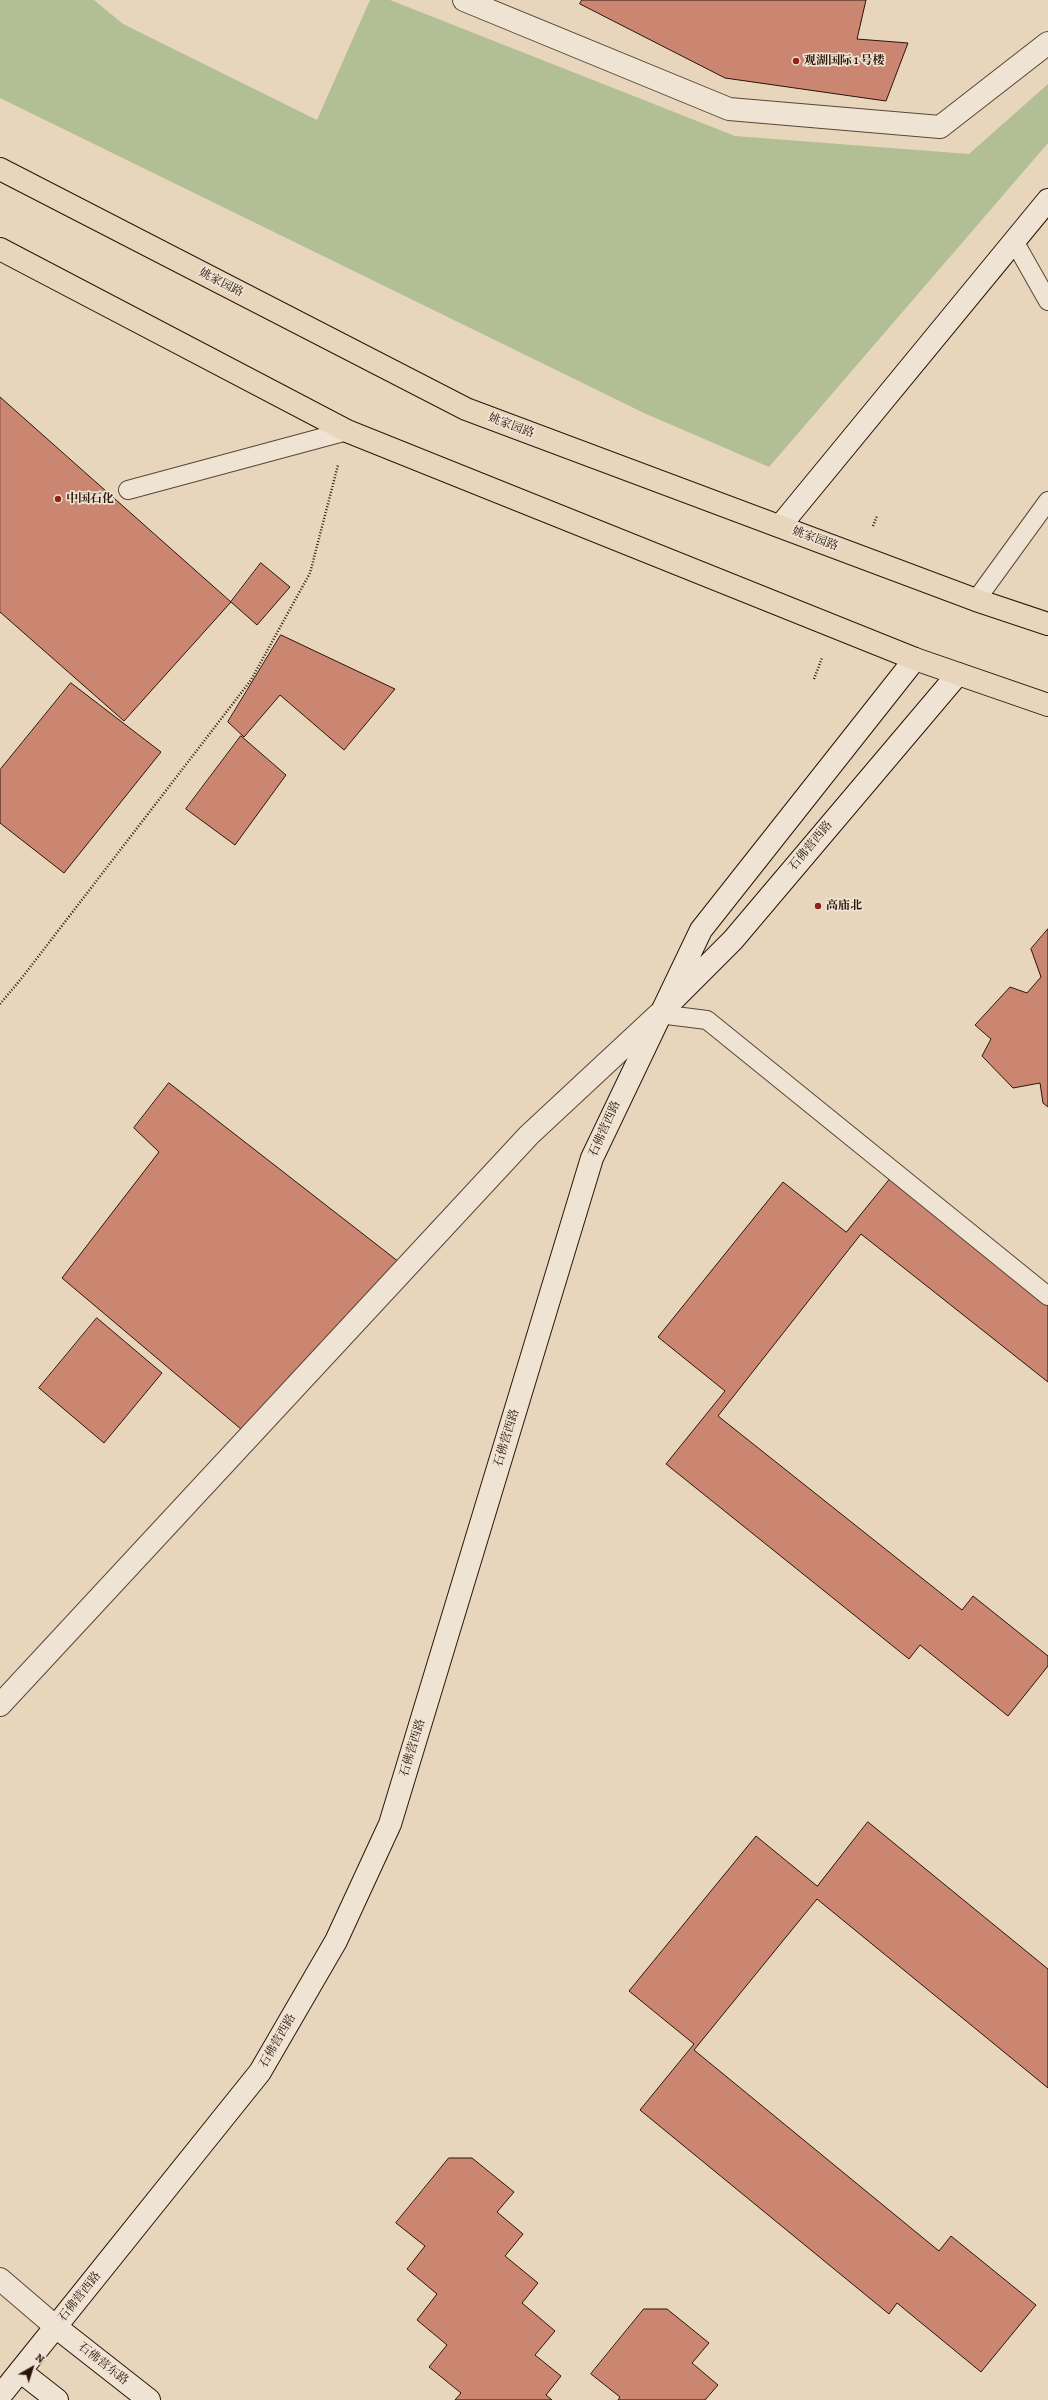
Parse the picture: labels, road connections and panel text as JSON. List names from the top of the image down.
{
  "streets": {
    "main road": ["姚家园路"],
    "street": ["石佛营西路", "石佛营东路"]
  },
  "crossings": [
    ["石佛营西路", "石佛营东路"]
  ],
  "places": ["观湖国际 1 号楼", "中国石化", "高庙北"],
  "north": "top right"
}
